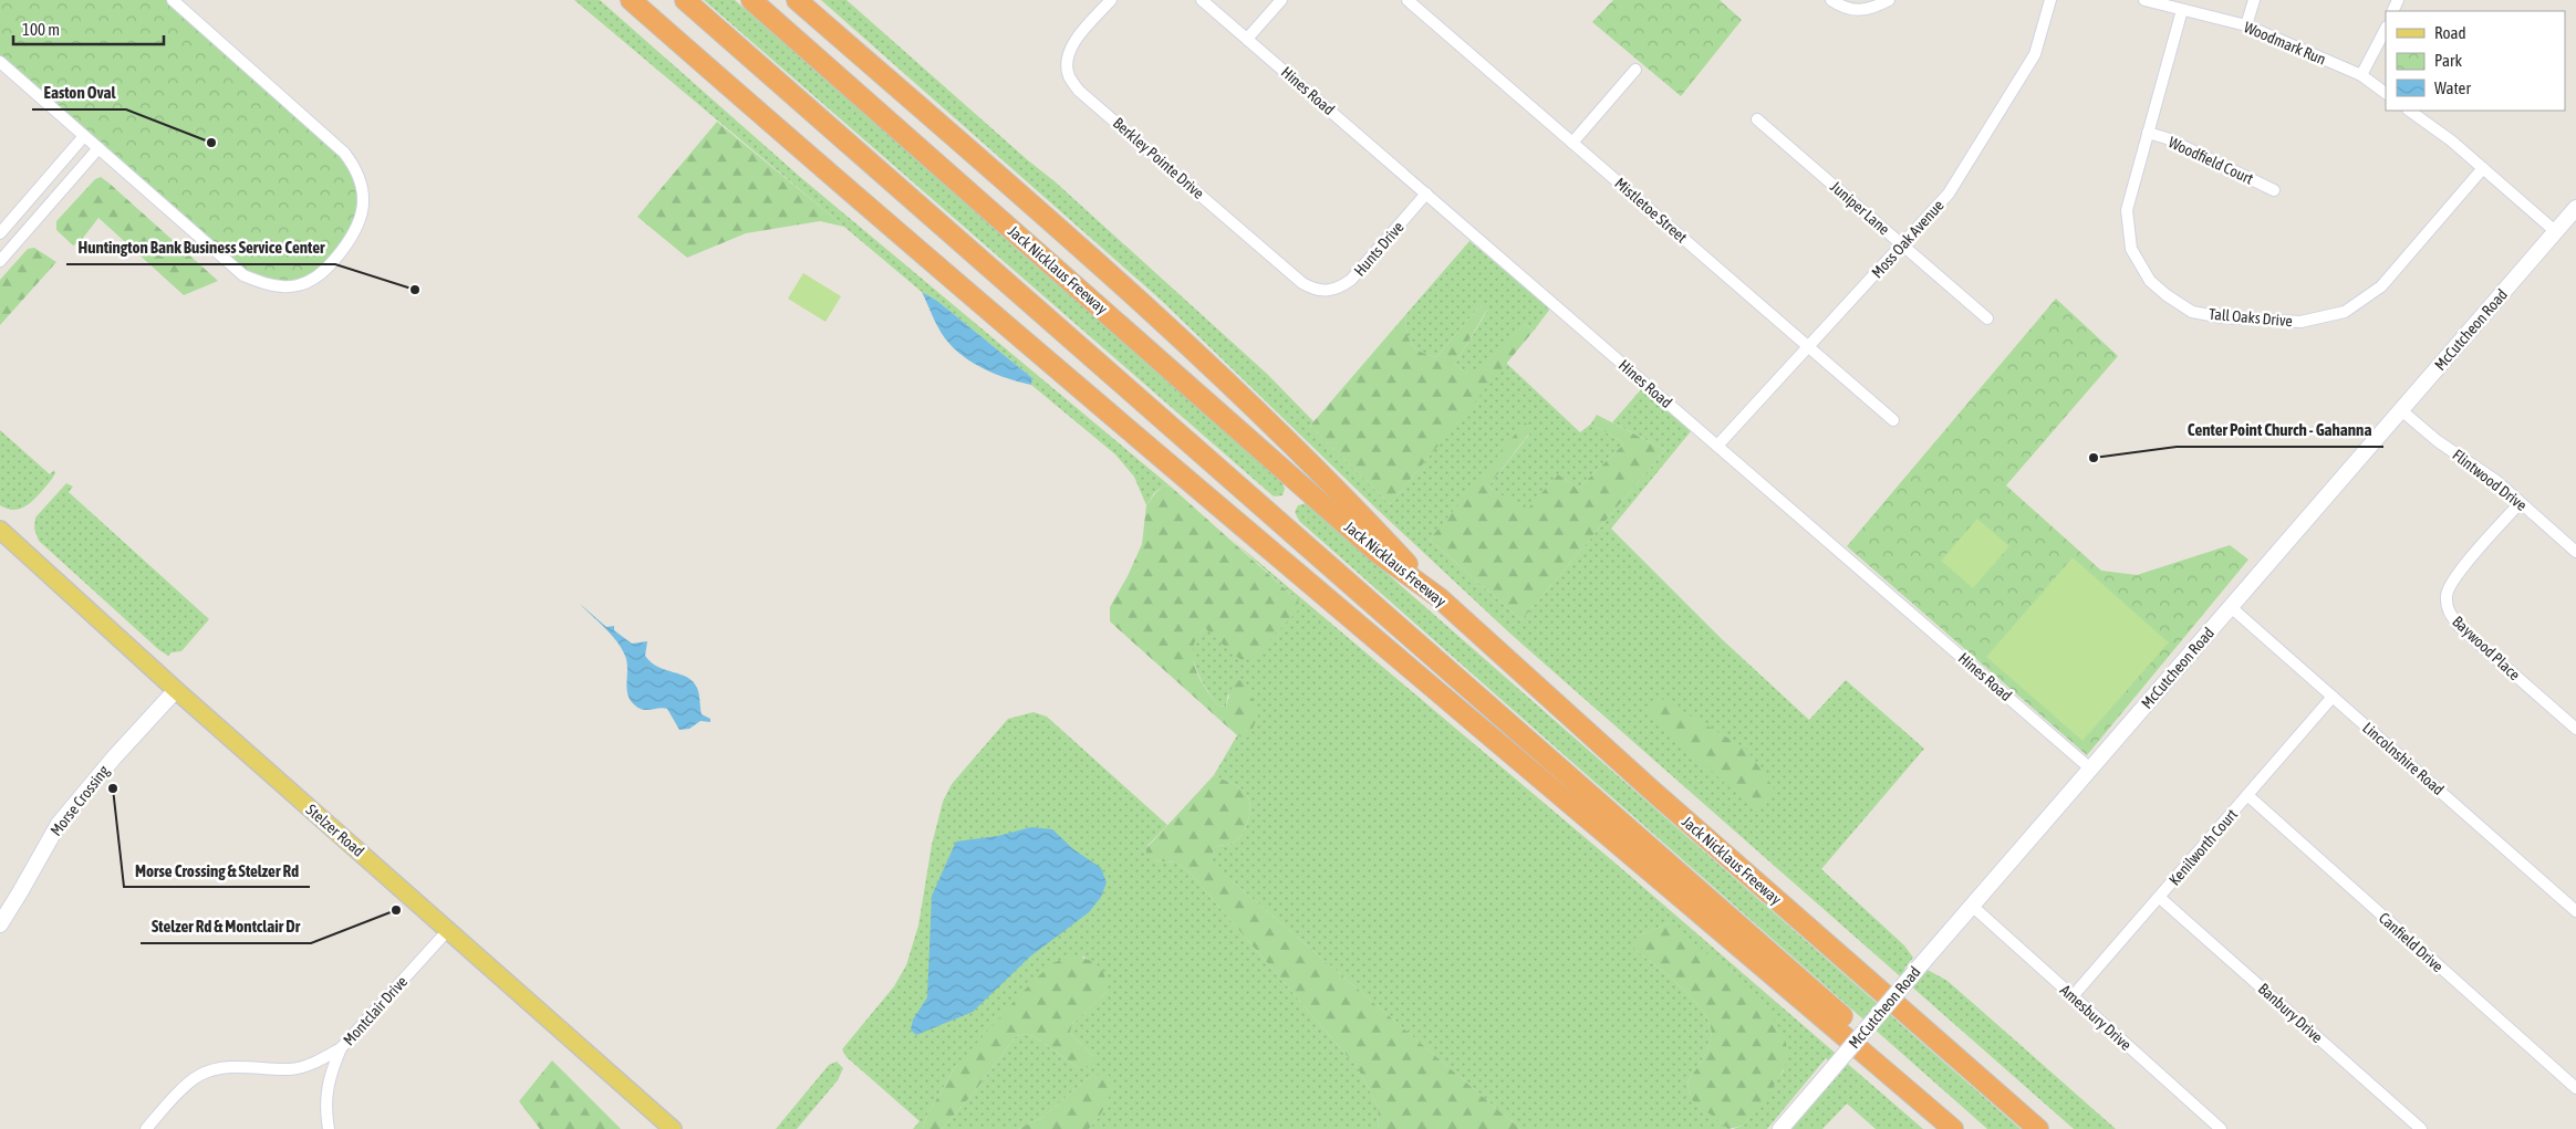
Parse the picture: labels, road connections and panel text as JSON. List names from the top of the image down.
{
  "streets": {
    "highway": ["Jack Nicklaus Freeway"],
    "main road": ["McCutcheon Road", "Morse Crossing", "Stelzer Road"],
    "street": [
      "Woodmark Run",
      "Hines Road",
      "Berkley Pointe Drive",
      "Woodfield Court",
      "Juniper Lane",
      "Mistletoe Street",
      "Moss Oak Avenue",
      "Hunts Drive",
      "Tall Oaks Drive",
      "Flintwood Drive",
      "Baywood Place",
      "Lincolnshire Road",
      "Kenilworth Court",
      "Canfield Drive",
      "Montclair Drive",
      "Banbury Drive",
      "Amesbury Drive"
    ]
  },
  "crossings": [
    ["Woodmark Run", "Tall Oaks Drive"],
    ["Hines Road", "Moss Oak Avenue"],
    ["Hines Road", "Hunts Drive"],
    ["Hines Road", "McCutcheon Road"],
    ["Berkley Pointe Drive", "Hunts Drive"],
    ["Woodfield Court", "Tall Oaks Drive"],
    ["Juniper Lane", "Moss Oak Avenue"],
    ["Mistletoe Street", "Moss Oak Avenue"],
    ["McCutcheon Road", "Flintwood Drive"],
    ["McCutcheon Road", "Lincolnshire Road"],
    ["McCutcheon Road", "Amesbury Drive"],
    ["Flintwood Drive", "Baywood Place"],
    ["Lincolnshire Road", "Kenilworth Court"],
    ["Morse Crossing", "Stelzer Road"],
    ["Stelzer Road", "Montclair Drive"],
    ["Kenilworth Court", "Canfield Drive"],
    ["Kenilworth Court", "Banbury Drive"],
    ["Kenilworth Court", "Amesbury Drive"]
  ],
  "places": [
    "Easton Oval",
    "Huntington Bank Business Service Center",
    "Center Point Church - Gahanna",
    "Morse Crossing & Stelzer Rd",
    "Stelzer Rd & Montclair Dr"
  ],
  "legend": ["Road", "Park", "Water"],
  "scale_bar": "100 m"
}
